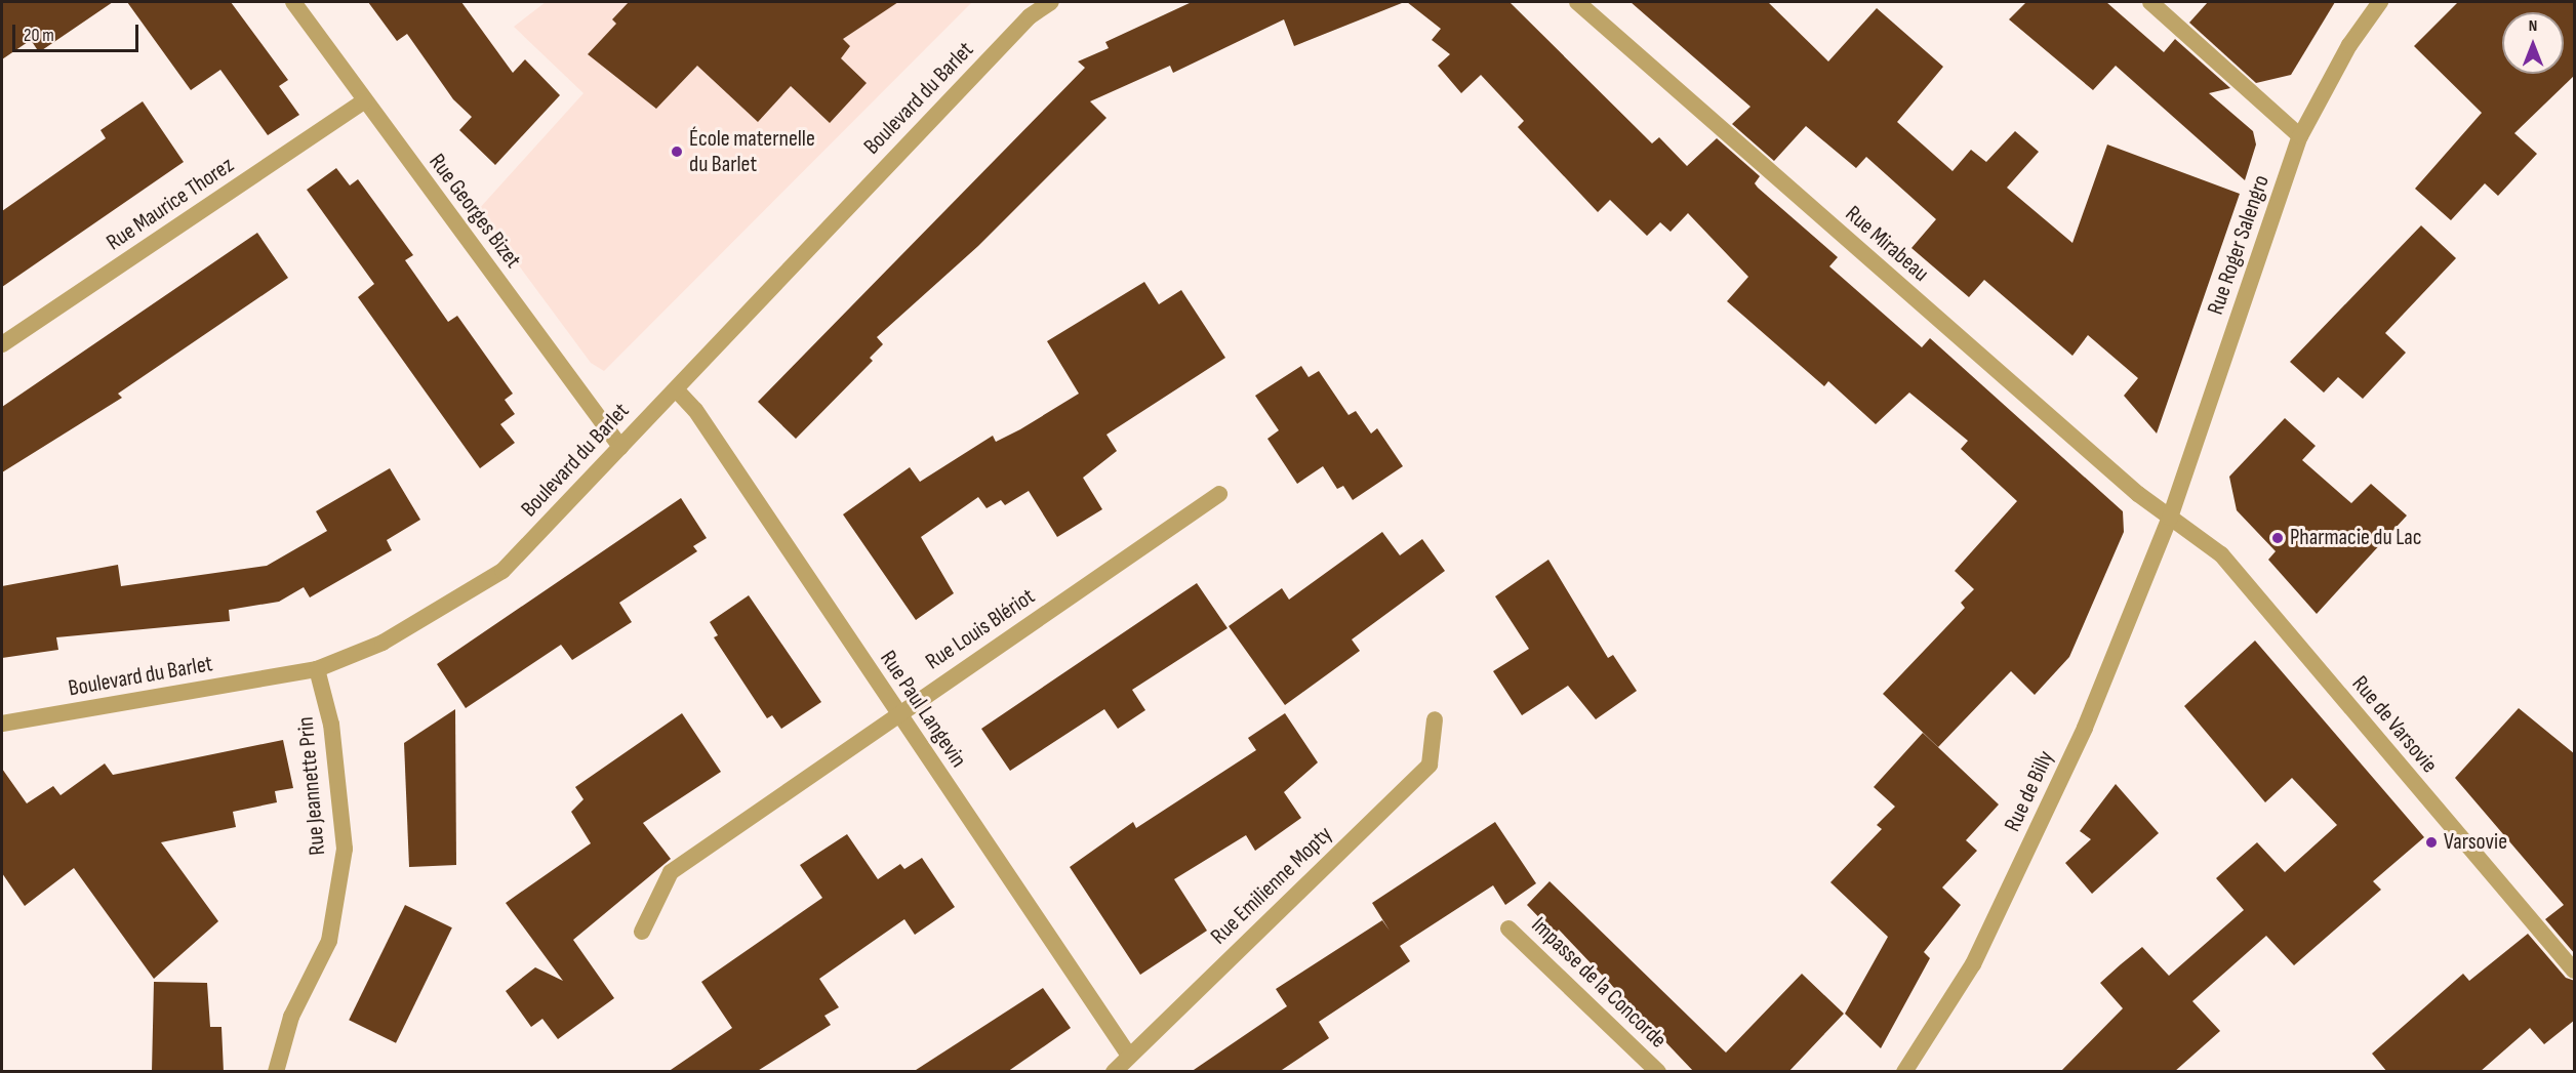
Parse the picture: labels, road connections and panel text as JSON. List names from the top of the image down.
{
  "streets": {
    "street": [
      "Boulevard du Barlet",
      "Rue Maurice Thorez",
      "Rue Georges Bizet",
      "Rue Mirabeau",
      "Rue Roger Salengro",
      "Rue Louis Blériot",
      "Rue Paul Langevin",
      "Rue de Varsovie",
      "Rue Jeannette Prin",
      "Rue de Billy",
      "Rue Emilienne Mopty",
      "Impasse de la Concorde"
    ]
  },
  "crossings": [
    ["Boulevard du Barlet", "Rue Georges Bizet"],
    ["Boulevard du Barlet", "Rue Paul Langevin"],
    ["Boulevard du Barlet", "Rue Jeannette Prin"],
    ["Rue Maurice Thorez", "Rue Georges Bizet"],
    ["Rue Mirabeau", "Rue Roger Salengro"],
    ["Rue Mirabeau", "Rue de Varsovie"],
    ["Rue Mirabeau", "Rue de Billy"],
    ["Rue Roger Salengro", "Rue de Varsovie"],
    ["Rue Roger Salengro", "Rue de Billy"],
    ["Rue Louis Blériot", "Rue Paul Langevin"],
    ["Rue Paul Langevin", "Rue Emilienne Mopty"],
    ["Rue de Varsovie", "Rue de Billy"]
  ],
  "places": ["École maternelle du Barlet", "Pharmacie du Lac", "Varsovie"],
  "scale_bar": "20 m",
  "north": "top"
}
